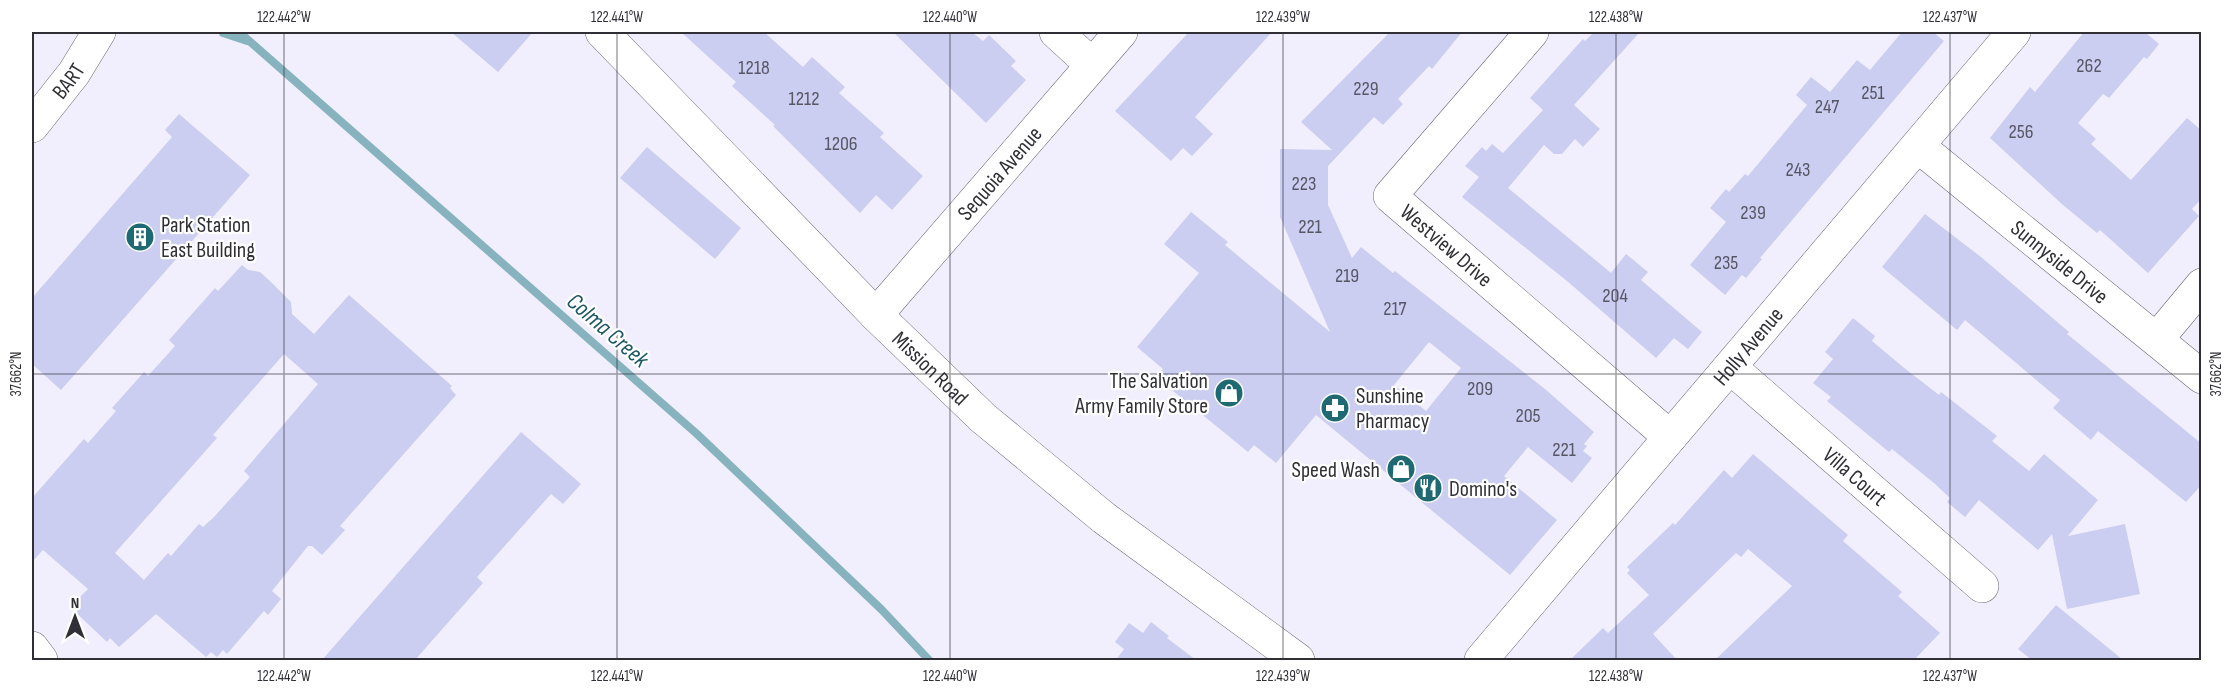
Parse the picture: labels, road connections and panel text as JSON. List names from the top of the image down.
{
  "streets": {
    "street": [
      "BART",
      "Sequoia Avenue",
      "Westview Drive",
      "Sunnyside Drive",
      "Holly Avenue",
      "Mission Road",
      "Villa Court"
    ]
  },
  "crossings": [
    ["Sequoia Avenue", "Mission Road"],
    ["Westview Drive", "Holly Avenue"],
    ["Sunnyside Drive", "Holly Avenue"],
    ["Holly Avenue", "Villa Court"]
  ],
  "water": ["Colma Creek"],
  "places": {
    "building": ["Park Station East Building"],
    "shop": ["The Salvation Army Family Store", "Speed Wash"],
    "pharmacy": ["Sunshine Pharmacy"],
    "restaurant": ["Domino's"]
  },
  "house_numbers": [
    "262",
    "1218",
    "229",
    "251",
    "1212",
    "247",
    "256",
    "1206",
    "243",
    "223",
    "239",
    "221",
    "235",
    "219",
    "204",
    "217",
    "209",
    "205",
    "221"
  ],
  "north": "top",
  "coordinates": [
    "122.442°W",
    "122.441°W",
    "122.440°W",
    "122.439°W",
    "122.438°W",
    "122.437°W",
    "37.662°N"
  ]
}
